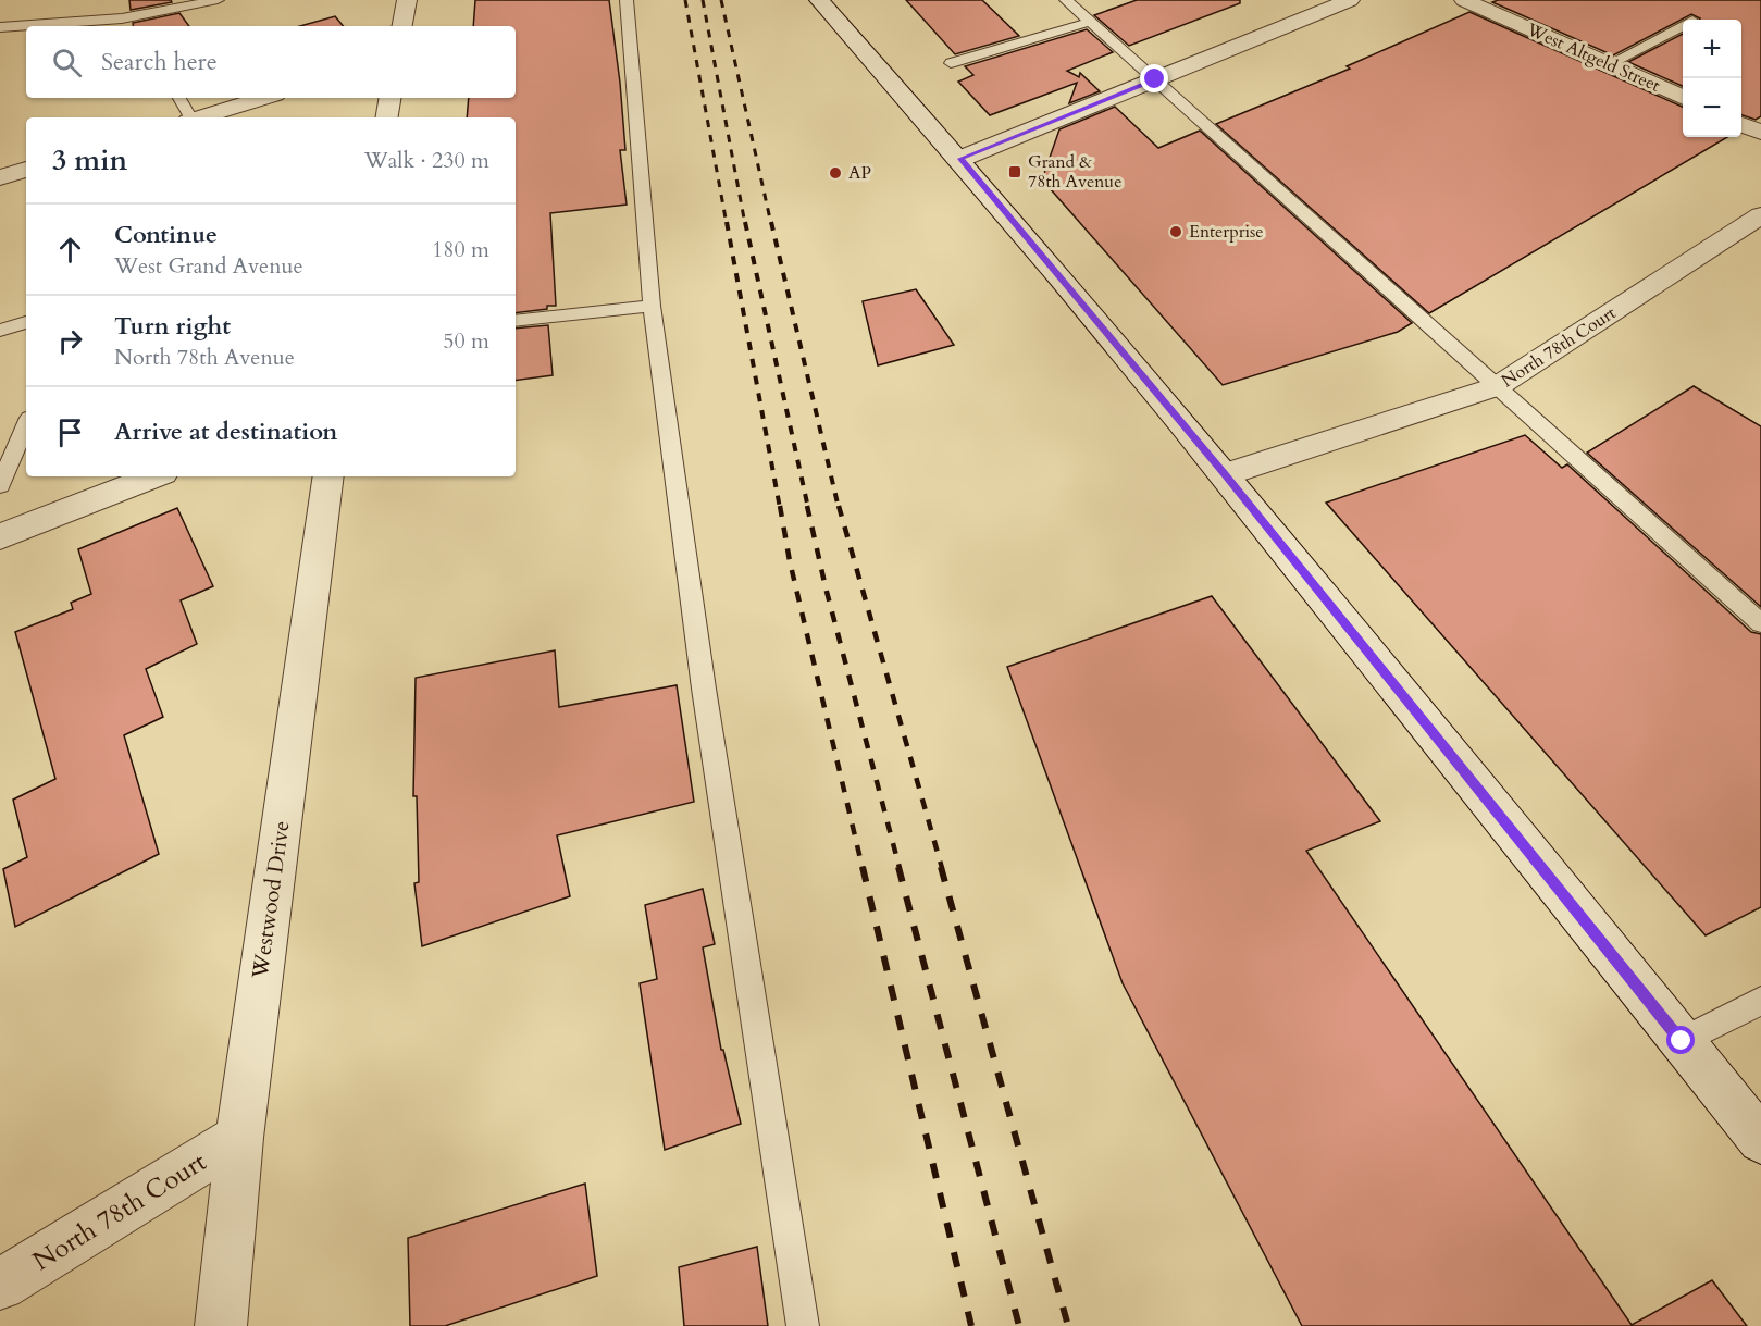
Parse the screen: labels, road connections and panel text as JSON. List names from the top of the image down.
{
  "streets": {
    "street": ["West Altgeld Street", "North 78th Court", "Westwood Drive"]
  },
  "crossings": [
    ["North 78th Court", "Westwood Drive"]
  ],
  "places": {
    "transit": ["Grand & 78th Avenue"],
    "other": ["AP", "Enterprise"]
  },
  "page": {
    "map_buttons": ["+", "−"],
    "search": "Search here",
    "heading": ["3 min", "Walk · 230 m"],
    "list": [
      ["Continue", "West Grand Avenue", "180 m"],
      ["Turn right", "North 78th Avenue", "50 m"],
      "Arrive at destination"
    ]
  }
}
